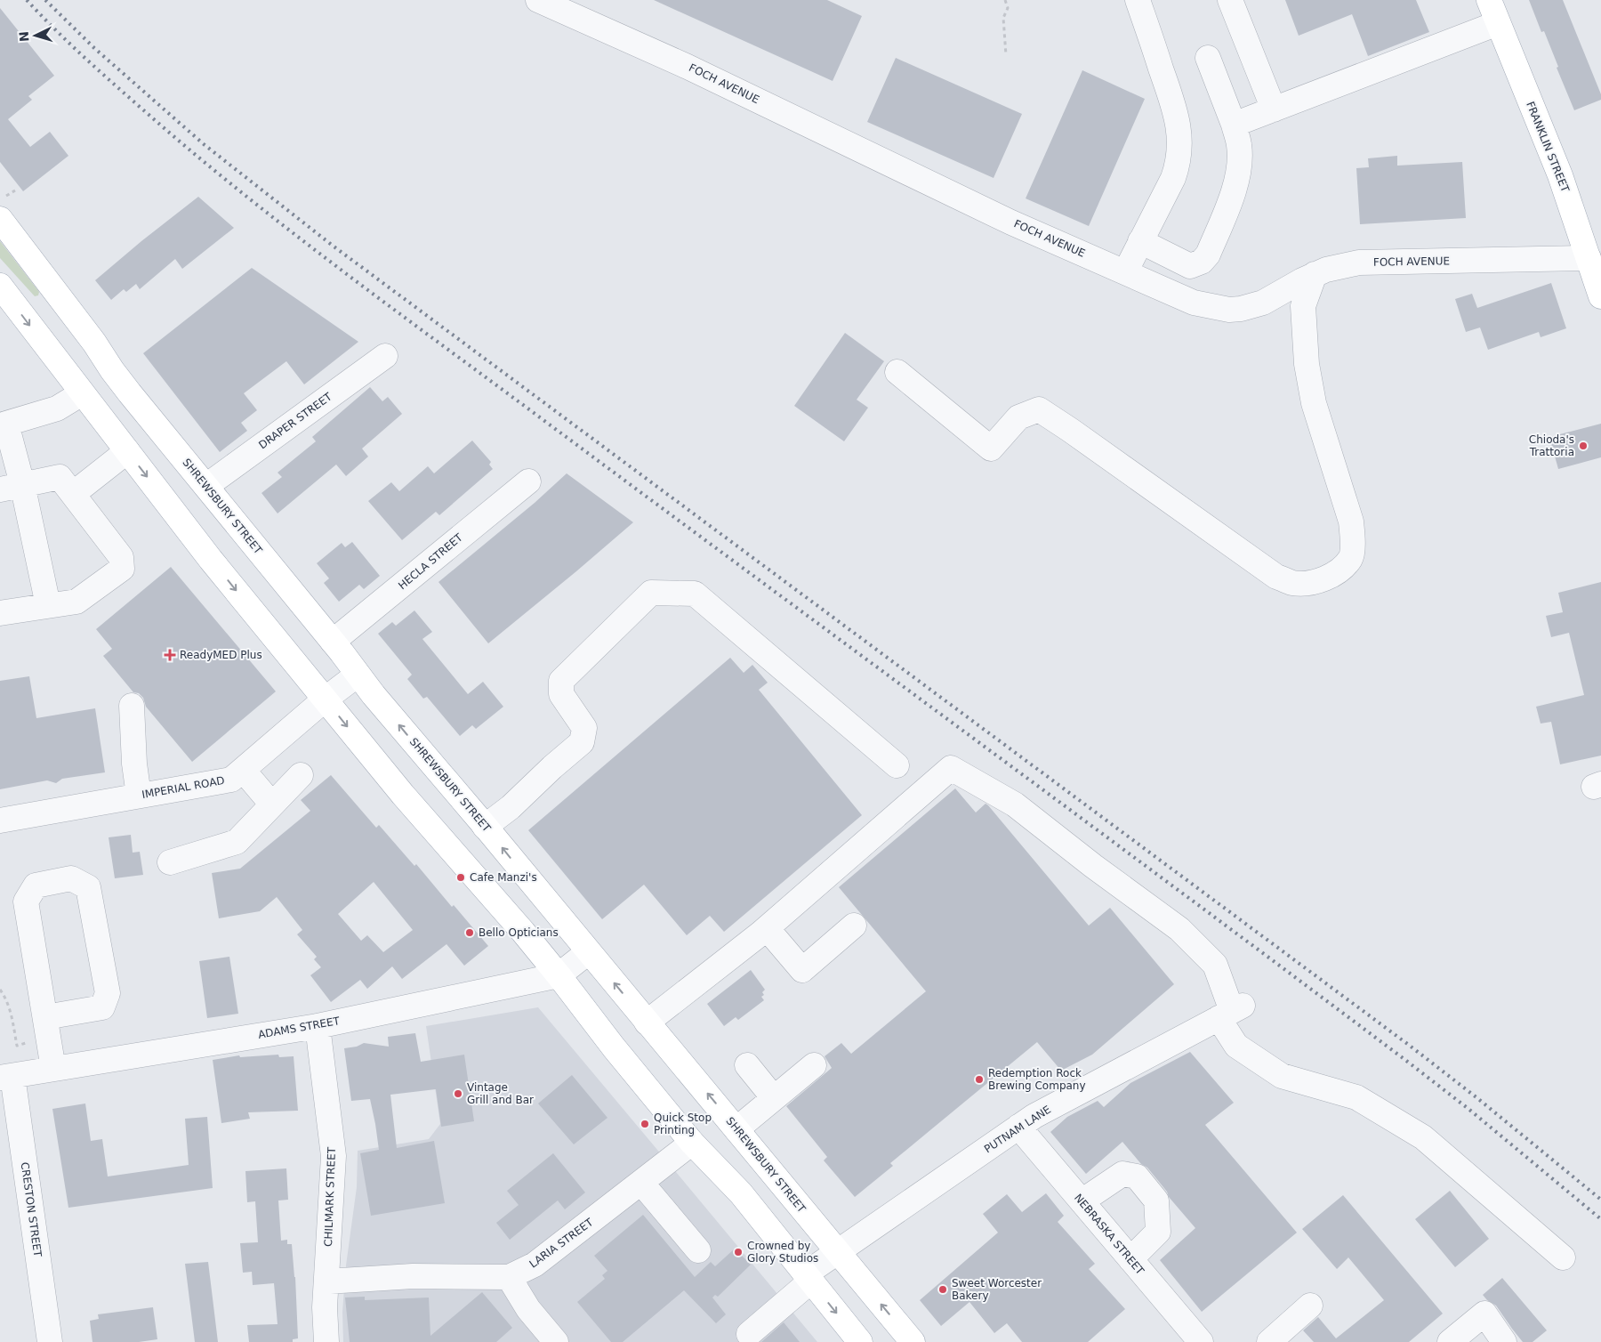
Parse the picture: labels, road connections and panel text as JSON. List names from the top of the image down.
{
  "streets": {
    "main road": ["FRANKLIN STREET", "SHREWSBURY STREET"],
    "street": [
      "FOCH AVENUE",
      "DRAPER STREET",
      "HECLA STREET",
      "IMPERIAL ROAD",
      "ADAMS STREET",
      "PUTNAM LANE",
      "CHILMARK STREET",
      "CRESTON STREET",
      "NEBRASKA STREET",
      "LARIA STREET"
    ]
  },
  "crossings": [
    ["FOCH AVENUE", "FRANKLIN STREET"],
    ["DRAPER STREET", "SHREWSBURY STREET"],
    ["SHREWSBURY STREET", "HECLA STREET"],
    ["SHREWSBURY STREET", "IMPERIAL ROAD"],
    ["SHREWSBURY STREET", "ADAMS STREET"],
    ["SHREWSBURY STREET", "PUTNAM LANE"],
    ["ADAMS STREET", "CHILMARK STREET"],
    ["ADAMS STREET", "CRESTON STREET"],
    ["PUTNAM LANE", "NEBRASKA STREET"],
    ["CHILMARK STREET", "LARIA STREET"]
  ],
  "places": {
    "other": [
      "Chioda's Trattoria",
      "Cafe Manzi's",
      "Bello Opticians",
      "Redemption Rock Brewing Company",
      "Vintage Grill and Bar",
      "Quick Stop Printing",
      "Crowned by Glory Studios",
      "Sweet Worcester Bakery"
    ],
    "health": ["ReadyMED Plus"]
  },
  "north": "left"
}
